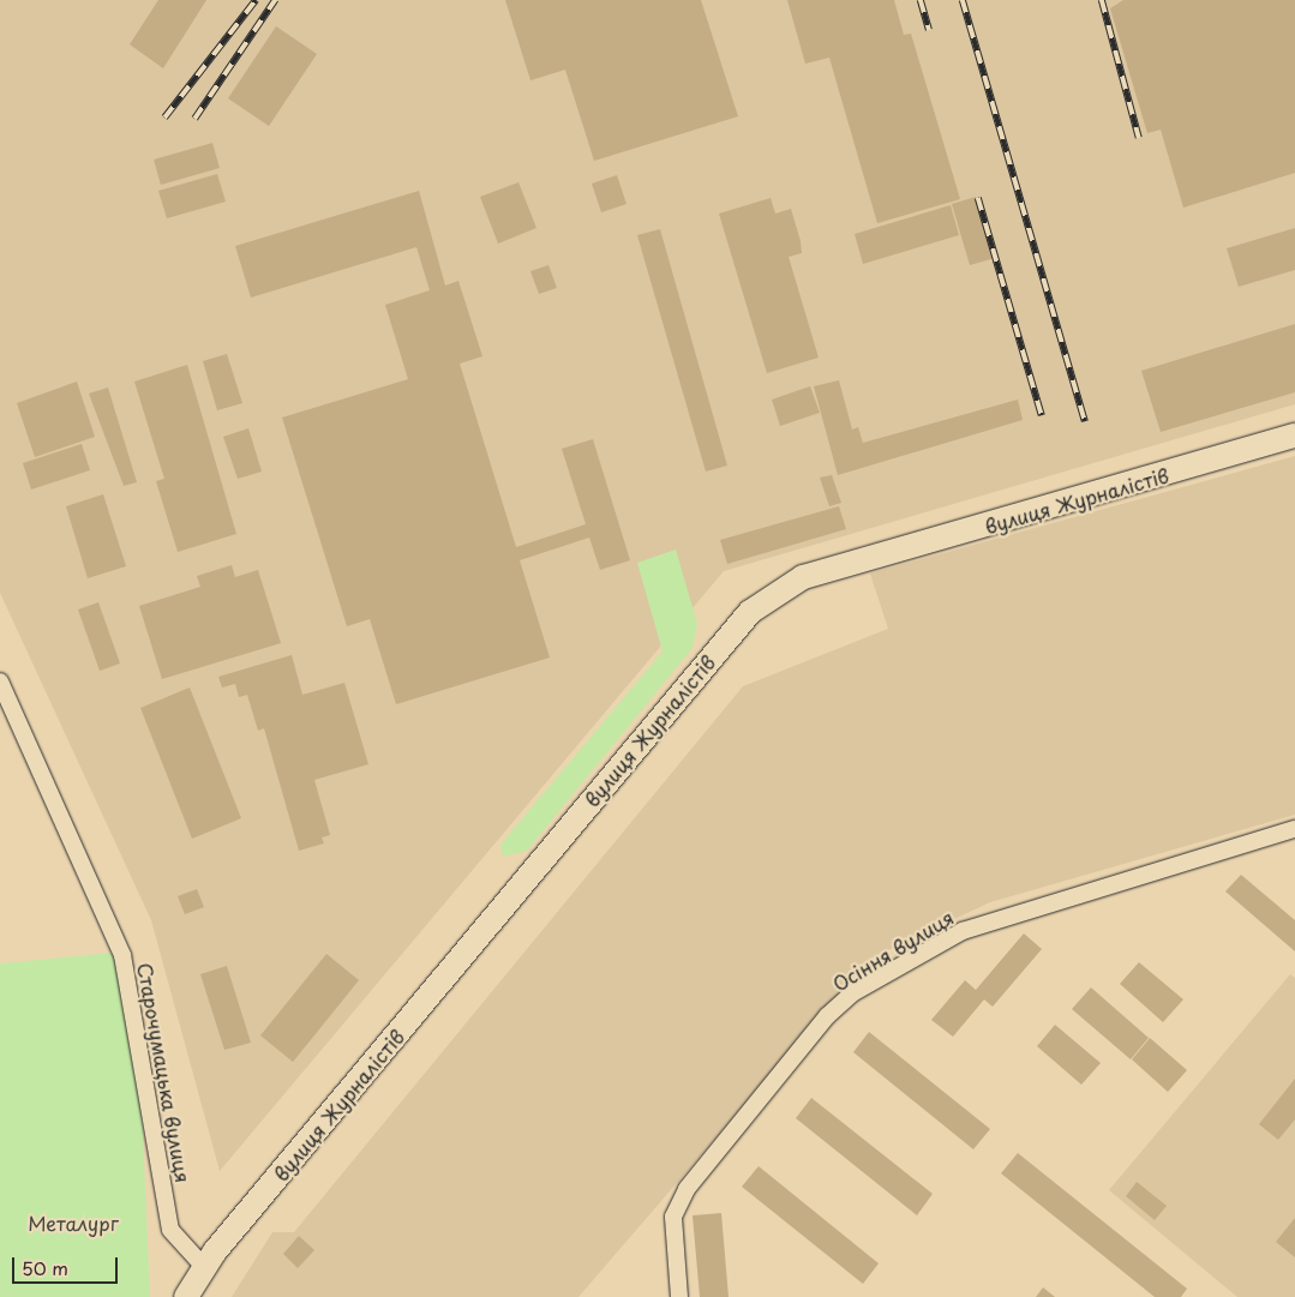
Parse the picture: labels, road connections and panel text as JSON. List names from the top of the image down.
{
  "streets": {
    "street": ["вулиця Журналістів", "Осіння вулиця", "Старочумацька вулиця"]
  },
  "crossings": [
    ["вулиця Журналістів", "Старочумацька вулиця"]
  ],
  "parks": ["Металург"],
  "scale_bar": "50 m"
}
